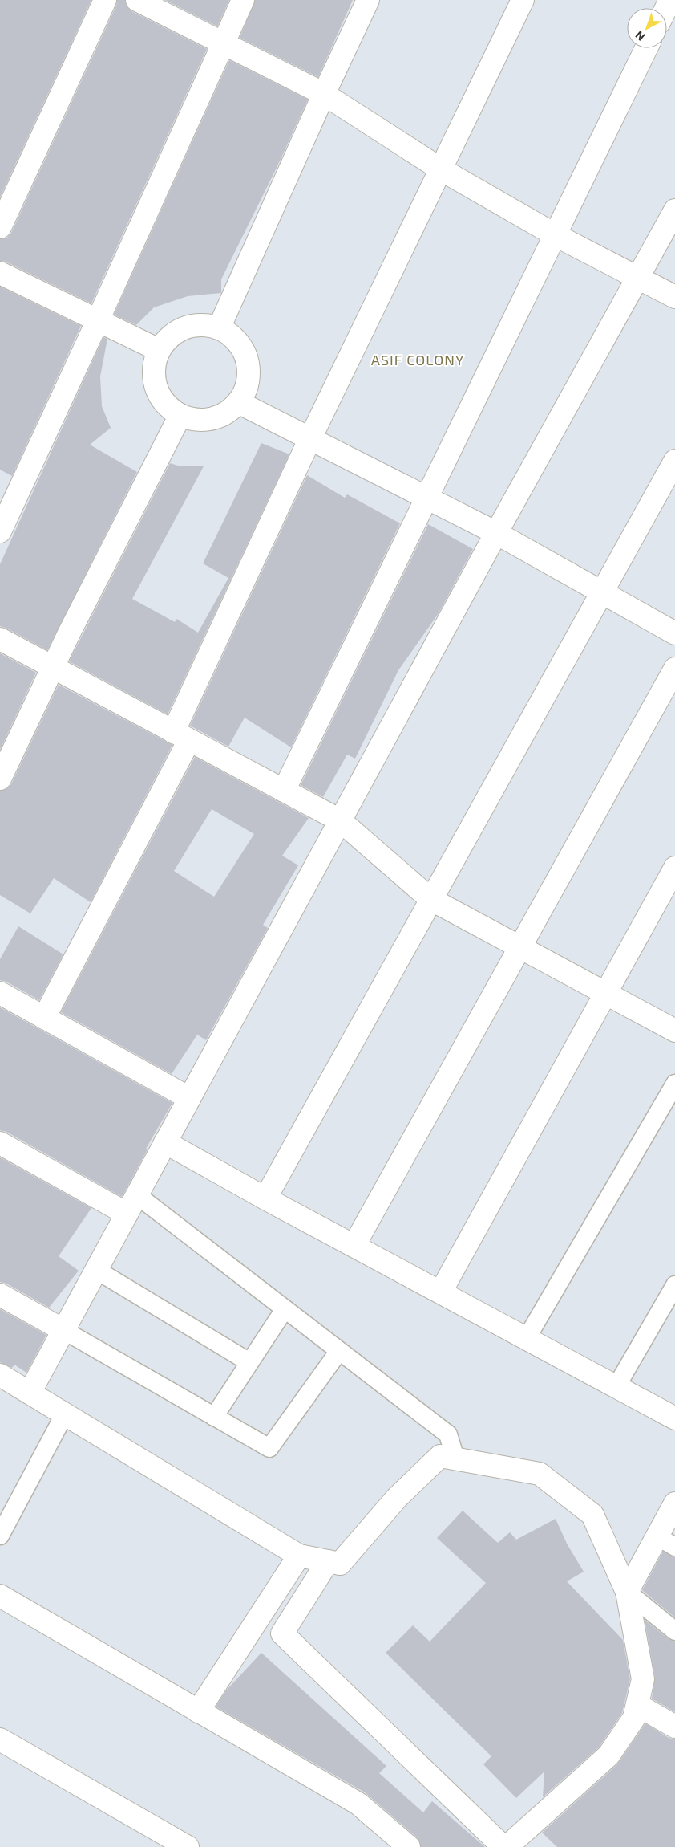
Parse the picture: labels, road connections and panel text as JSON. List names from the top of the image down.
{
  "districts": ["ASIF COLONY"],
  "north": "bottom left"
}
